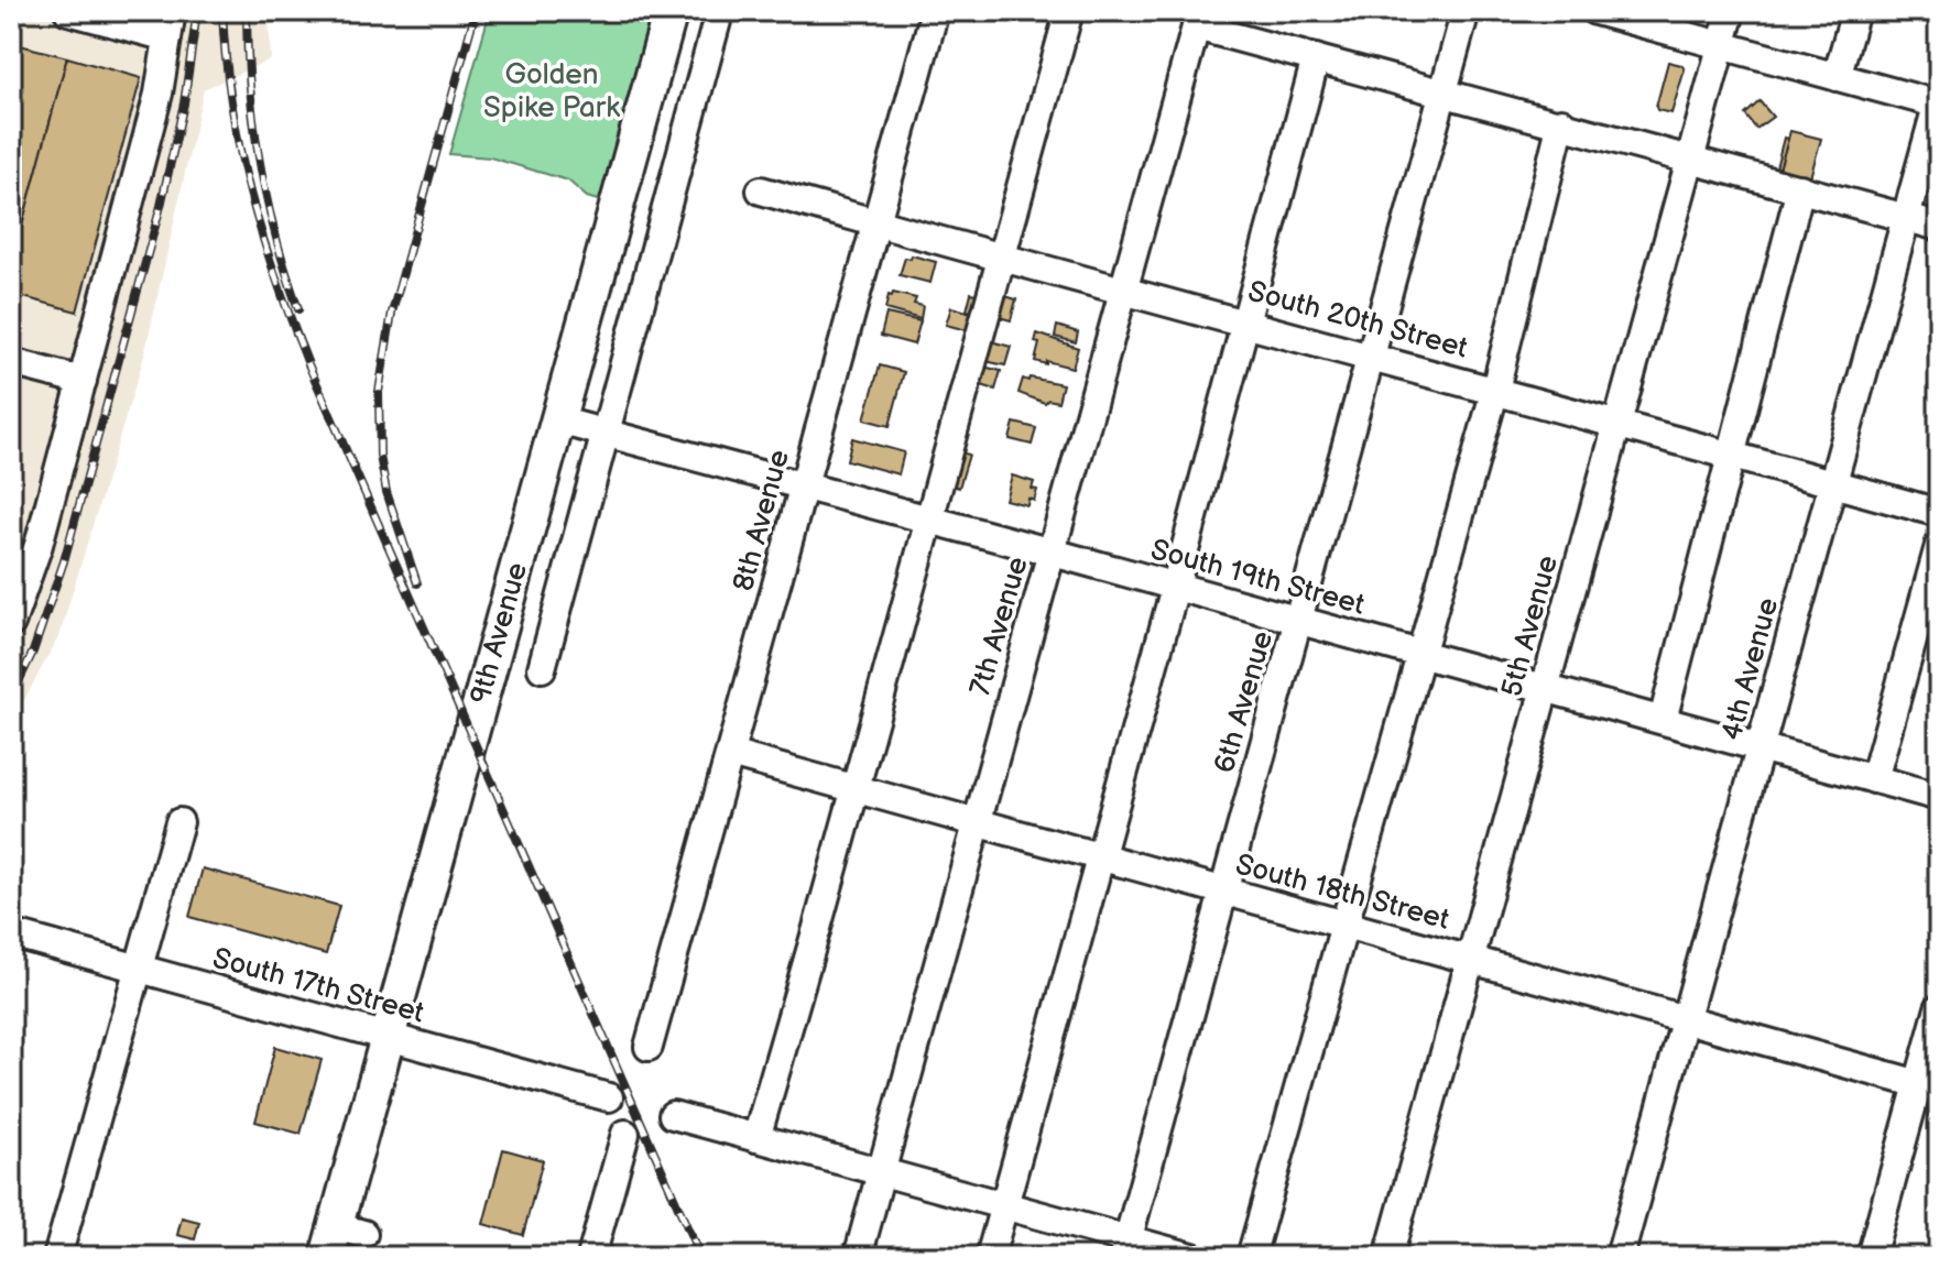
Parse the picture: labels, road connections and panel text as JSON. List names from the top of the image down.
{
  "streets": {
    "main road": ["9th Avenue"],
    "street": [
      "South 20th Street",
      "8th Avenue",
      "South 19th Street",
      "7th Avenue",
      "5th Avenue",
      "4th Avenue",
      "6th Avenue",
      "South 18th Street",
      "South 17th Street"
    ]
  },
  "crossings": [
    ["South 20th Street", "8th Avenue"],
    ["South 20th Street", "7th Avenue"],
    ["South 20th Street", "5th Avenue"],
    ["South 20th Street", "4th Avenue"],
    ["South 20th Street", "6th Avenue"],
    ["8th Avenue", "South 19th Street"],
    ["8th Avenue", "South 18th Street"],
    ["South 19th Street", "7th Avenue"],
    ["South 19th Street", "5th Avenue"],
    ["South 19th Street", "9th Avenue"],
    ["South 19th Street", "4th Avenue"],
    ["South 19th Street", "6th Avenue"],
    ["7th Avenue", "South 18th Street"],
    ["5th Avenue", "South 18th Street"],
    ["9th Avenue", "South 17th Street"],
    ["4th Avenue", "South 18th Street"],
    ["6th Avenue", "South 18th Street"]
  ],
  "parks": ["Golden Spike Park"]
}
